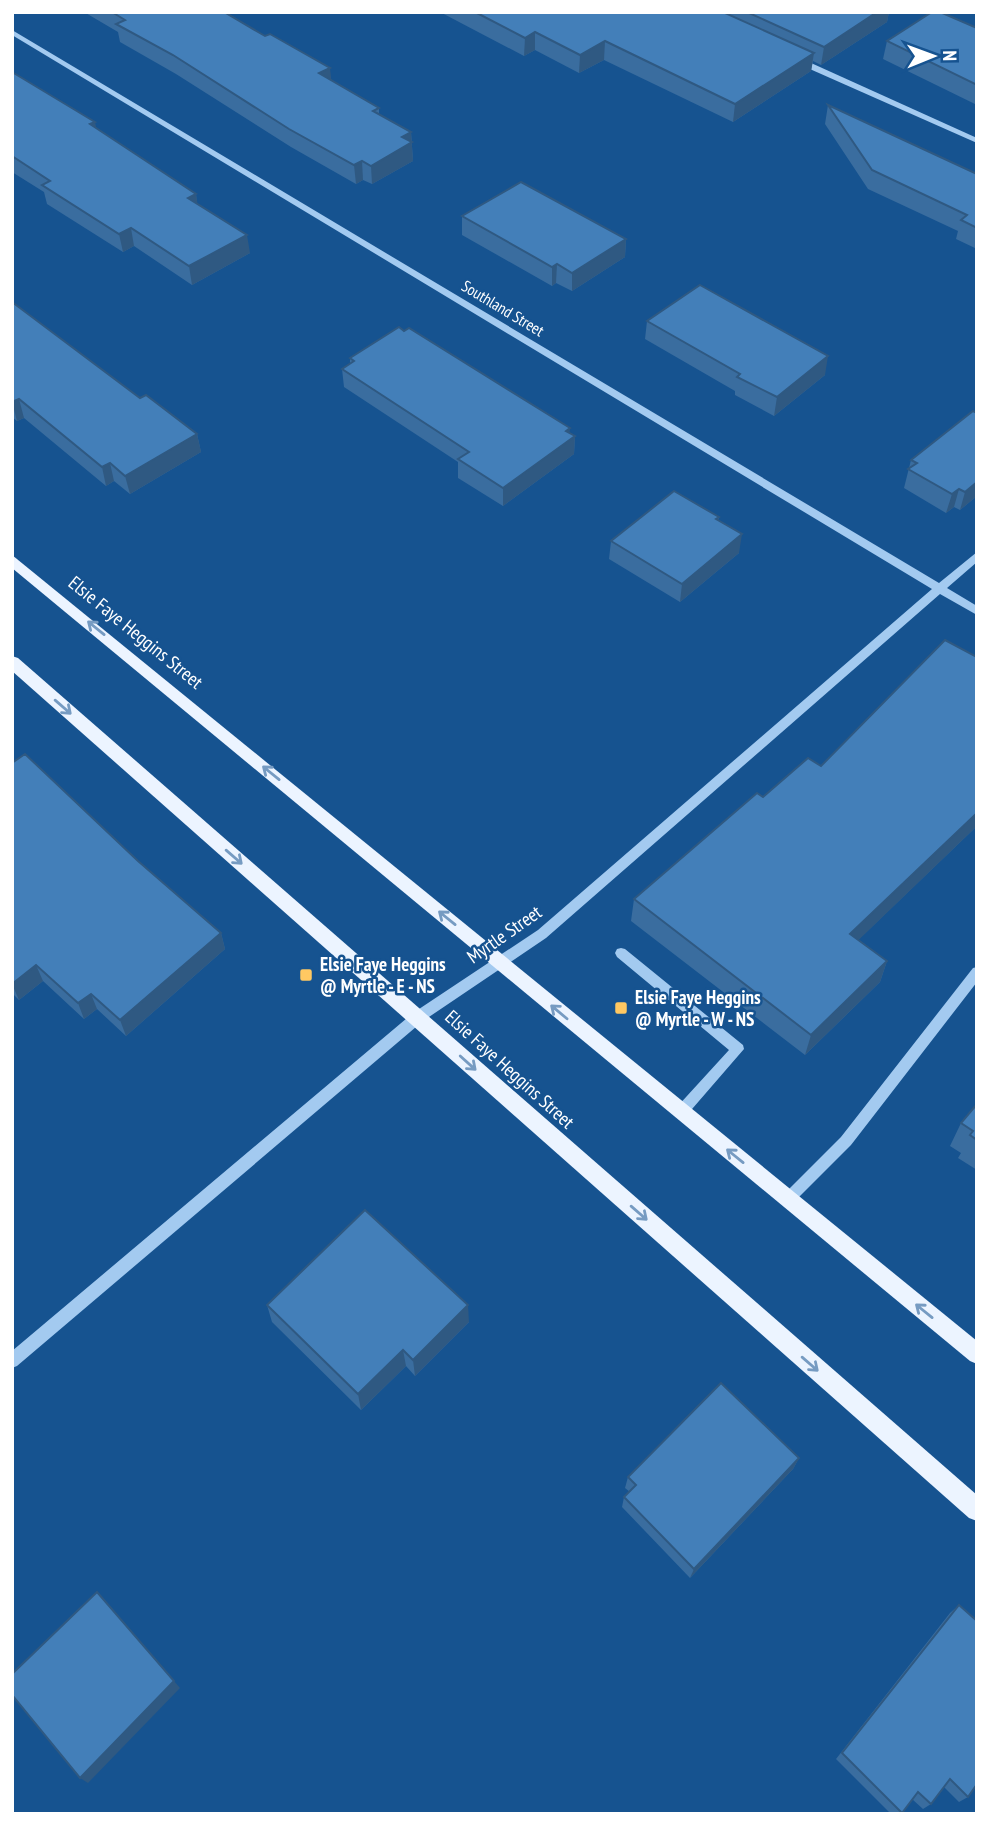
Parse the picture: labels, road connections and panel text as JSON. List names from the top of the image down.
{
  "streets": {
    "main road": ["Elsie Faye Heggins Street"],
    "street": ["Southland Street", "Myrtle Street"]
  },
  "crossings": [
    ["Southland Street", "Myrtle Street"],
    ["Elsie Faye Heggins Street", "Myrtle Street"]
  ],
  "places": {
    "transit": ["Elsie Faye Heggins @ Myrtle - E - NS", "Elsie Faye Heggins @ Myrtle - W - NS"]
  },
  "north": "right"
}
